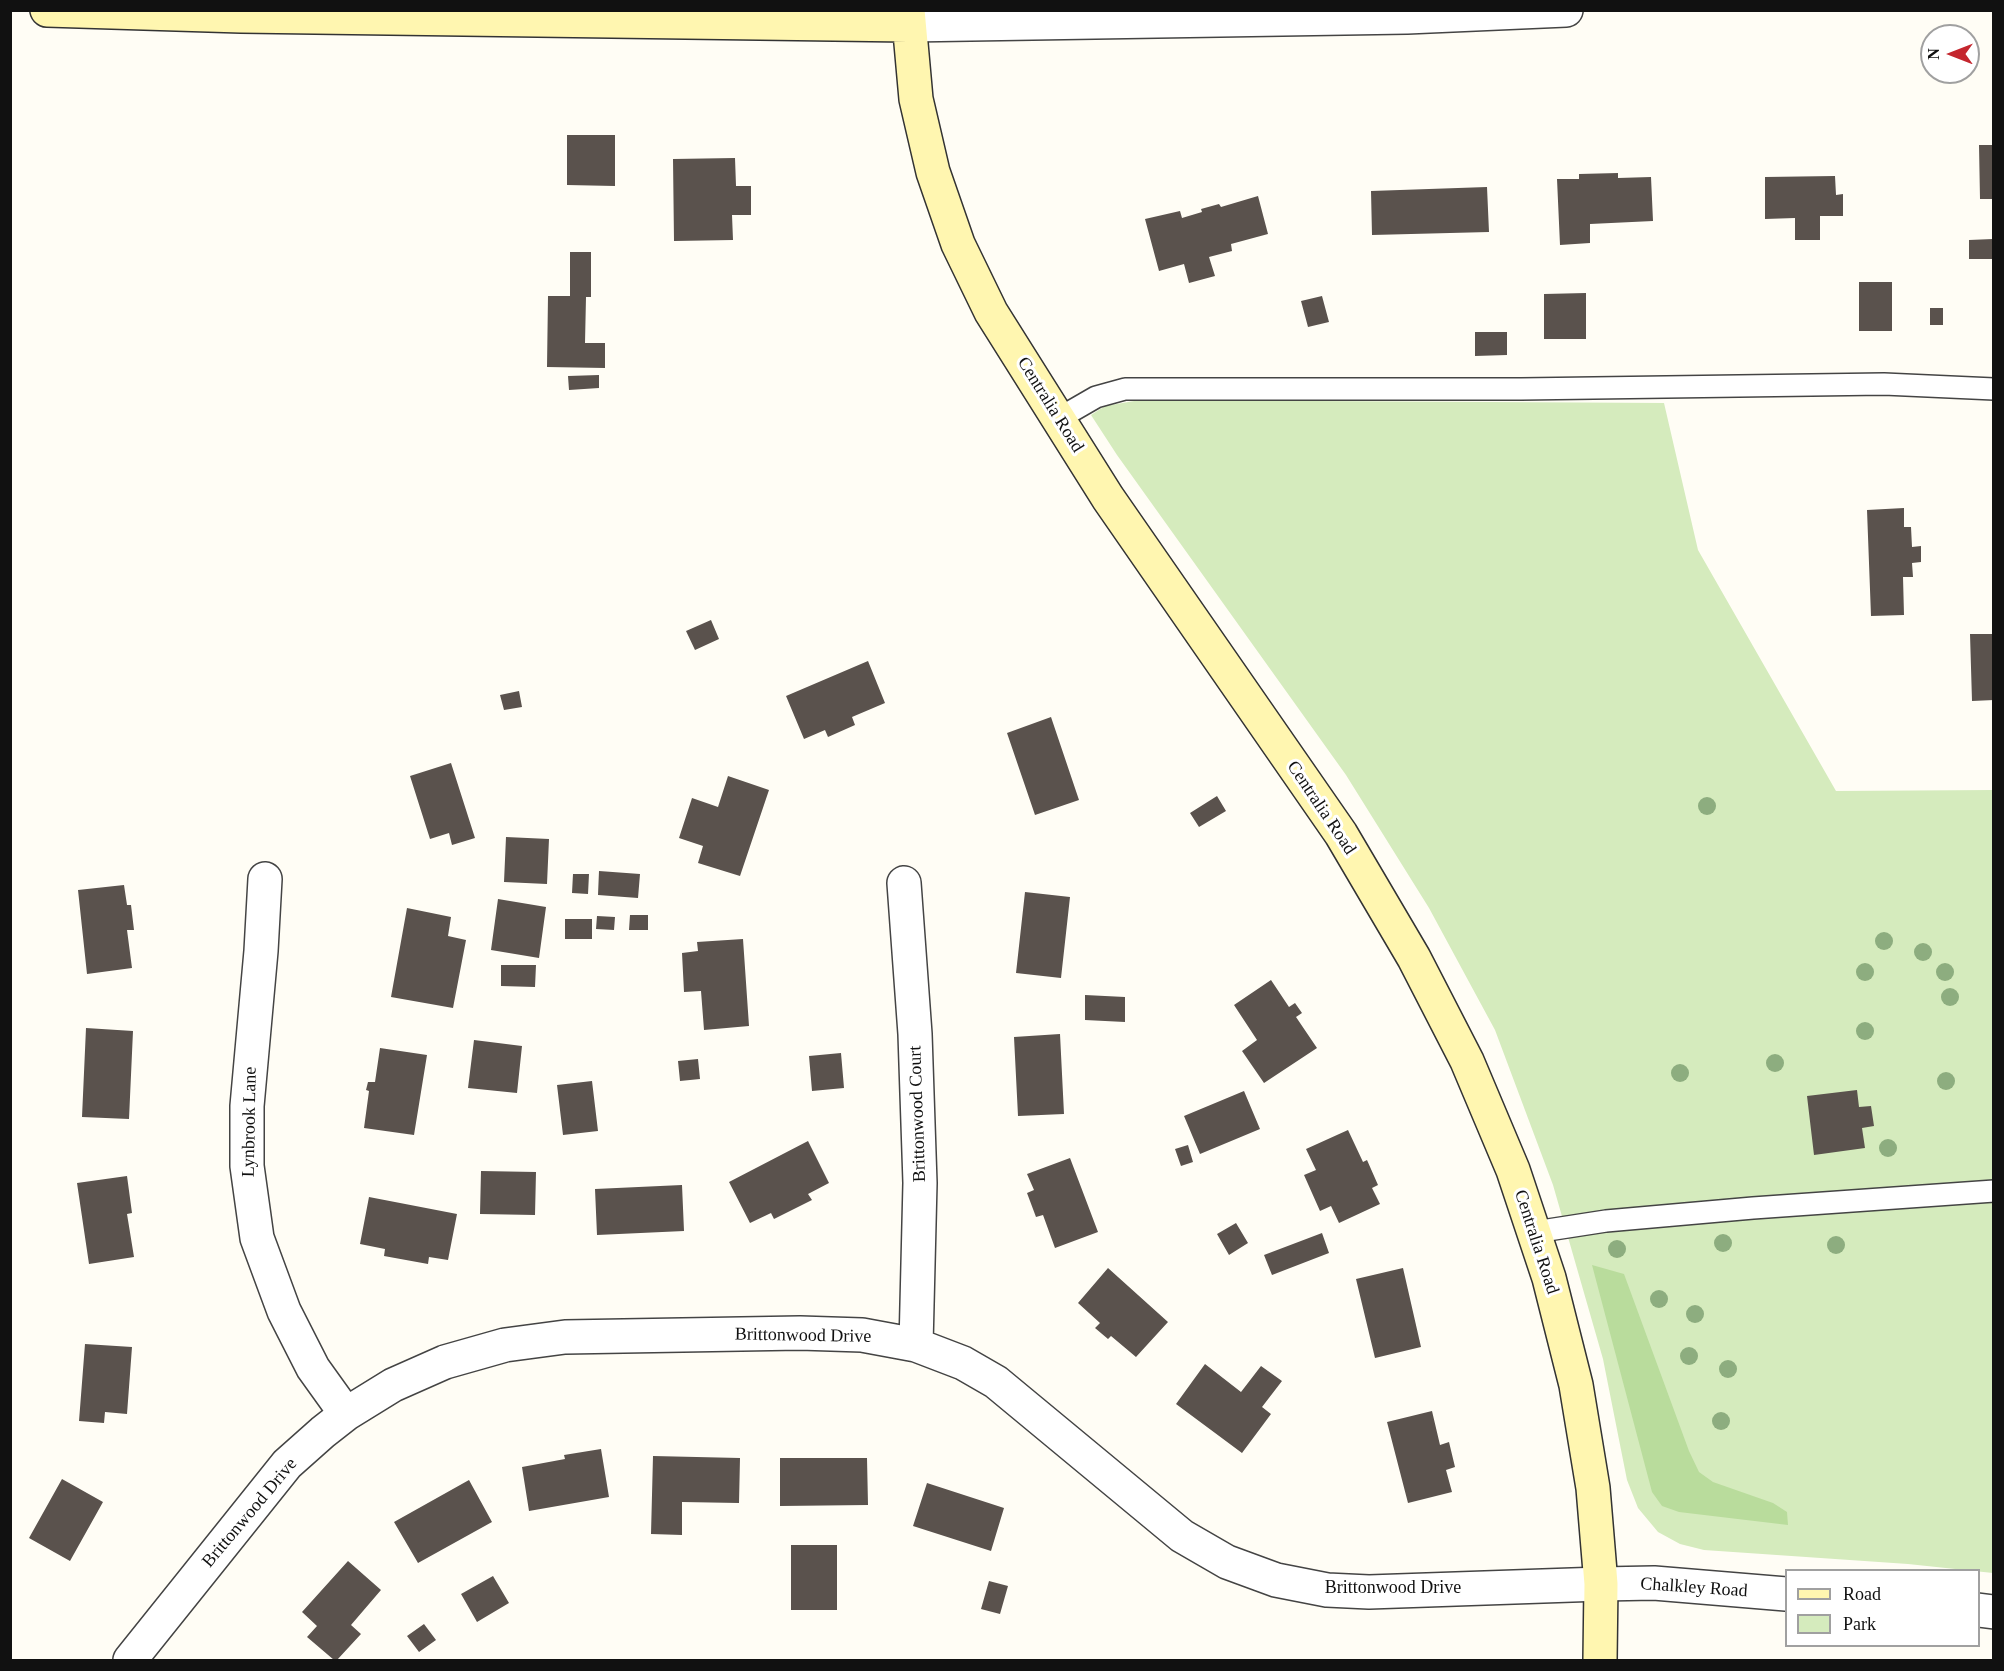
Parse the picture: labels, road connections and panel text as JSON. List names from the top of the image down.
{
  "streets": {
    "main road": ["Centralia Road"],
    "street": [
      "Brittonwood Court",
      "Lynbrook Lane",
      "Brittonwood Drive",
      "Chalkley Road"
    ]
  },
  "crossings": [
    ["Centralia Road", "Brittonwood Drive"],
    ["Centralia Road", "Chalkley Road"],
    ["Brittonwood Court", "Brittonwood Drive"],
    ["Lynbrook Lane", "Brittonwood Drive"],
    ["Brittonwood Drive", "Chalkley Road"]
  ],
  "legend": ["Road", "Park"],
  "north": "left"
}
